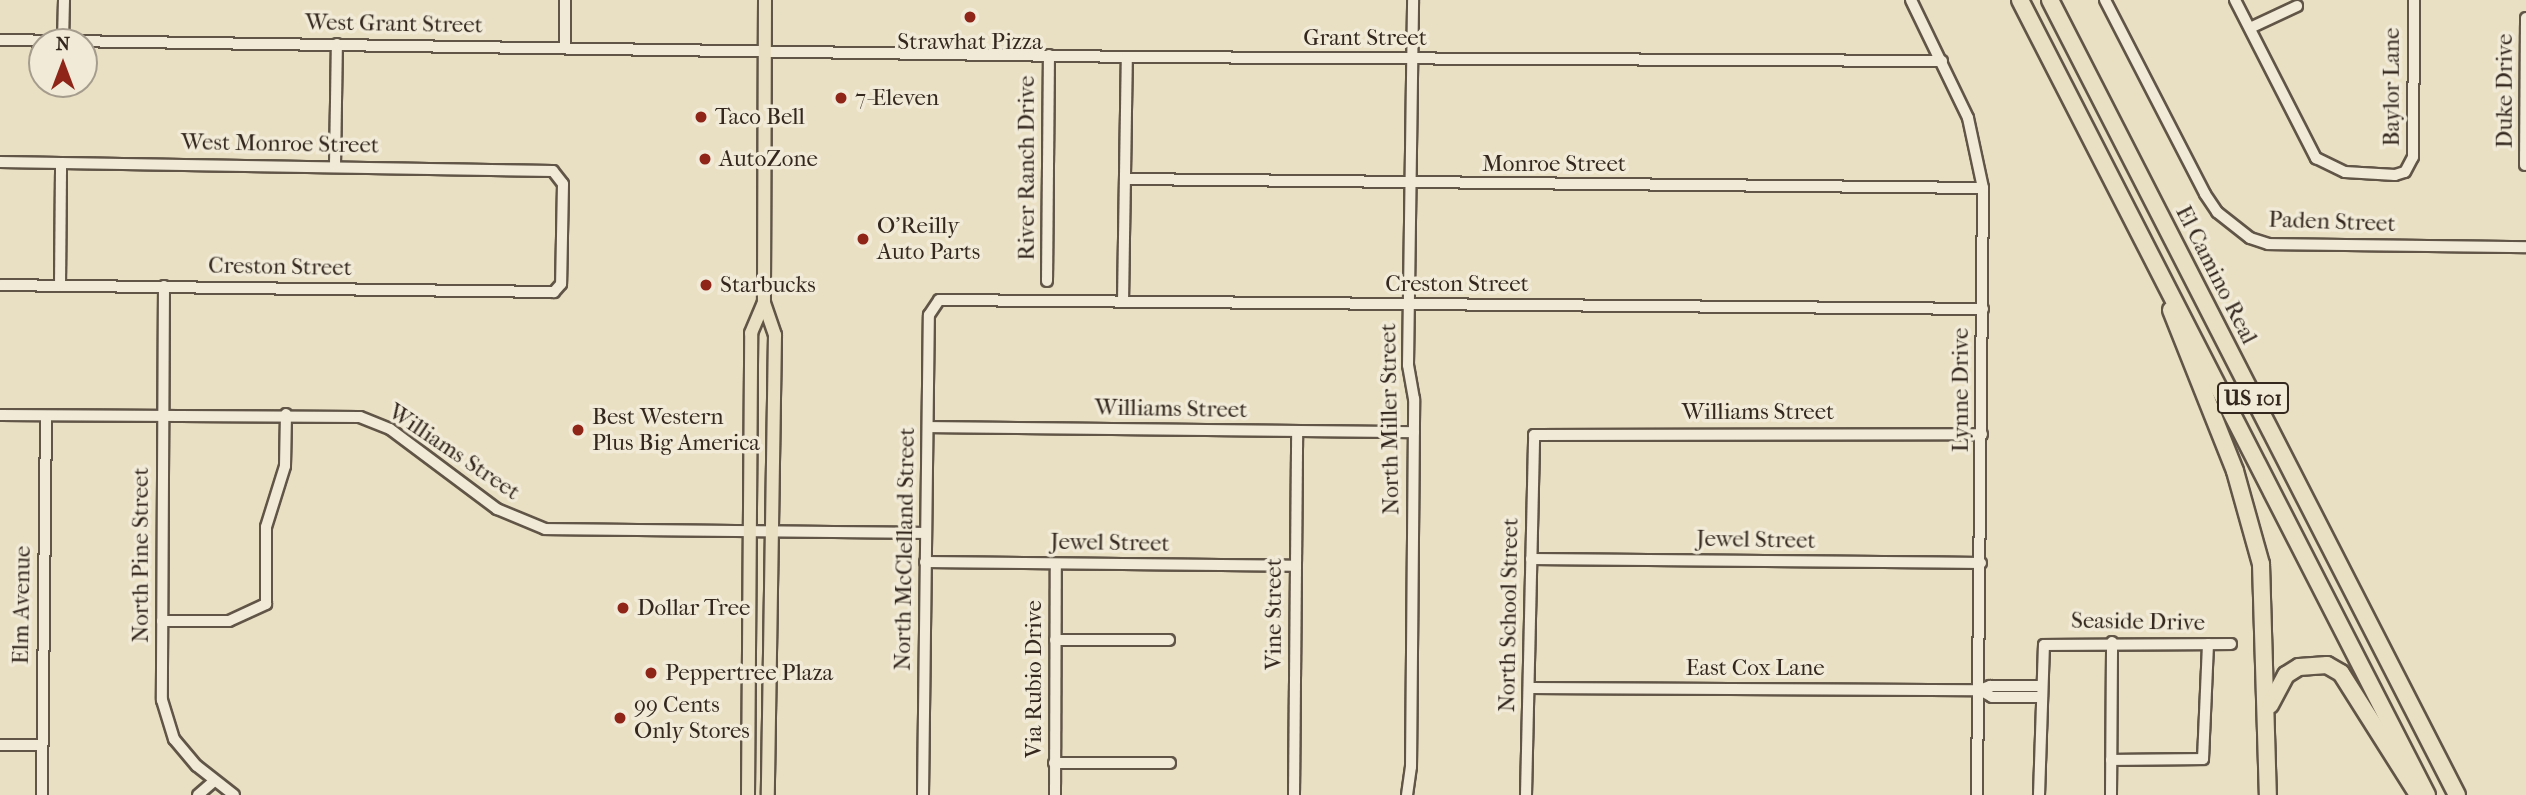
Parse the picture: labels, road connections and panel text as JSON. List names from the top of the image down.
{
  "streets": {
    "highway": ["El Camino Real", "US 101"],
    "street": [
      "West Grant Street",
      "Grant Street",
      "Baylor Lane",
      "Duke Drive",
      "West Monroe Street",
      "Monroe Street",
      "River Ranch Drive",
      "Paden Street",
      "Creston Street",
      "Lynne Drive",
      "Williams Street",
      "North Miller Street",
      "Jewel Street",
      "North McClelland Street",
      "North Pine Street",
      "Elm Avenue",
      "Vine Street",
      "North School Street",
      "Seaside Drive",
      "East Cox Lane",
      "Via Rubio Drive"
    ]
  },
  "crossings": [
    ["West Grant Street", "Grant Street"],
    ["Grant Street", "River Ranch Drive"],
    ["Grant Street", "Lynne Drive"],
    ["Grant Street", "North Miller Street"],
    ["West Monroe Street", "Creston Street"],
    ["Monroe Street", "Lynne Drive"],
    ["Monroe Street", "North Miller Street"],
    ["Creston Street", "Lynne Drive"],
    ["Creston Street", "North Miller Street"],
    ["Creston Street", "North McClelland Street"],
    ["Creston Street", "North Pine Street"],
    ["Lynne Drive", "Williams Street"],
    ["Lynne Drive", "Jewel Street"],
    ["Lynne Drive", "East Cox Lane"],
    ["Williams Street", "North Miller Street"],
    ["Williams Street", "North McClelland Street"],
    ["Williams Street", "North Pine Street"],
    ["Williams Street", "Elm Avenue"],
    ["Williams Street", "Vine Street"],
    ["Williams Street", "North School Street"],
    ["Jewel Street", "North McClelland Street"],
    ["Jewel Street", "Vine Street"],
    ["Jewel Street", "North School Street"],
    ["Jewel Street", "Via Rubio Drive"],
    ["North School Street", "East Cox Lane"],
    ["Seaside Drive", "East Cox Lane"]
  ],
  "places": [
    "Strawhat Pizza",
    "7-Eleven",
    "Taco Bell",
    "AutoZone",
    "O'Reilly Auto Parts",
    "Starbucks",
    "Best Western Plus Big America",
    "Dollar Tree",
    "Peppertree Plaza",
    "99 Cents Only Stores"
  ],
  "north": "top"
}
